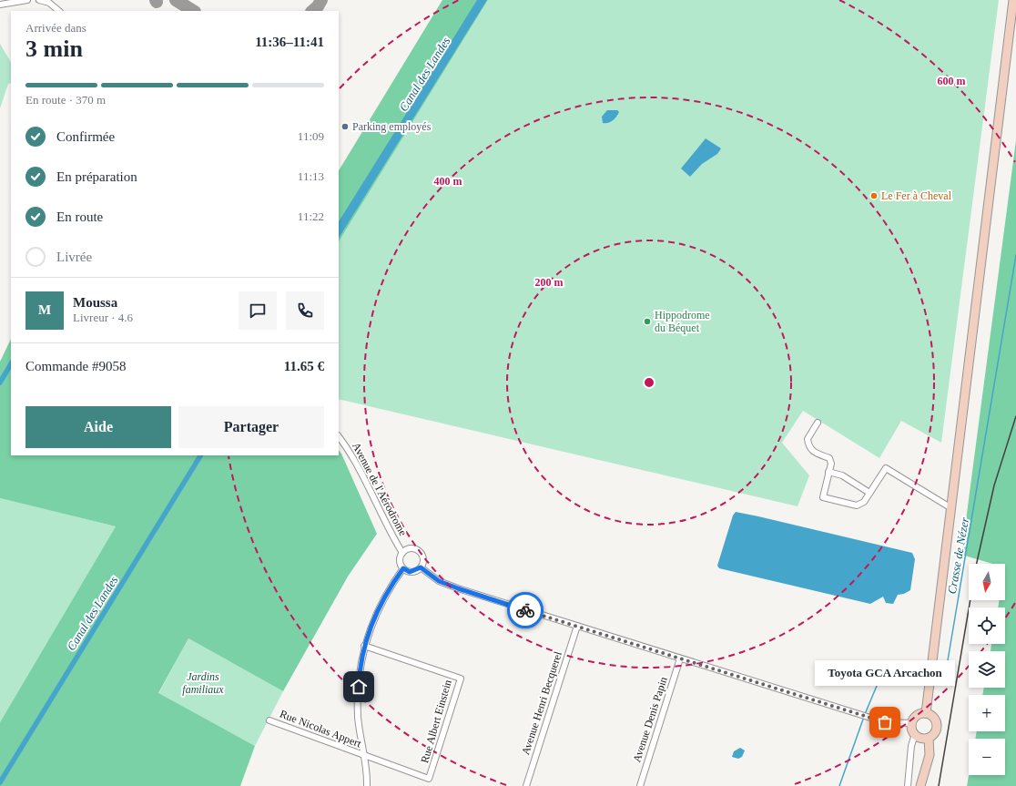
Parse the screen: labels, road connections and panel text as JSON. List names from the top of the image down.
{
  "streets": {
    "street": [
      "Avenue de l'Aérodrome",
      "Avenue Henri Becquerel",
      "Avenue Denis Papin",
      "Rue Albert Einstein",
      "Rue Nicolas Appert"
    ]
  },
  "crossings": [
    ["Rue Albert Einstein", "Rue Nicolas Appert"]
  ],
  "water": ["Canal des Landes", "Crasse de Nézer"],
  "parks": ["Jardins familiaux"],
  "places": [
    "Parking employés",
    "Le Fer à Cheval",
    "Hippodrome du Béquet",
    "Toyota GCA Arcachon"
  ],
  "north": "bottom",
  "page": {
    "heading": ["3 min", "Arrivée dans", "11:36–11:41"],
    "panel": [
      "Moussa",
      "Livreur · 4.6",
      "Commande #9058",
      "11.65 €"
    ],
    "bar": "En route · 370 m",
    "list": [
      ["Confirmée", "11:09"],
      ["En préparation", "11:13"],
      ["En route", "11:22"],
      "Livrée"
    ],
    "round": "M",
    "buttons": ["Aide", "Partager"],
    "map_buttons": ["+", "−"],
    "bubble": "Toyota GCA Arcachon"
  },
  "rings": ["600 m", "400 m", "200 m"]
}
